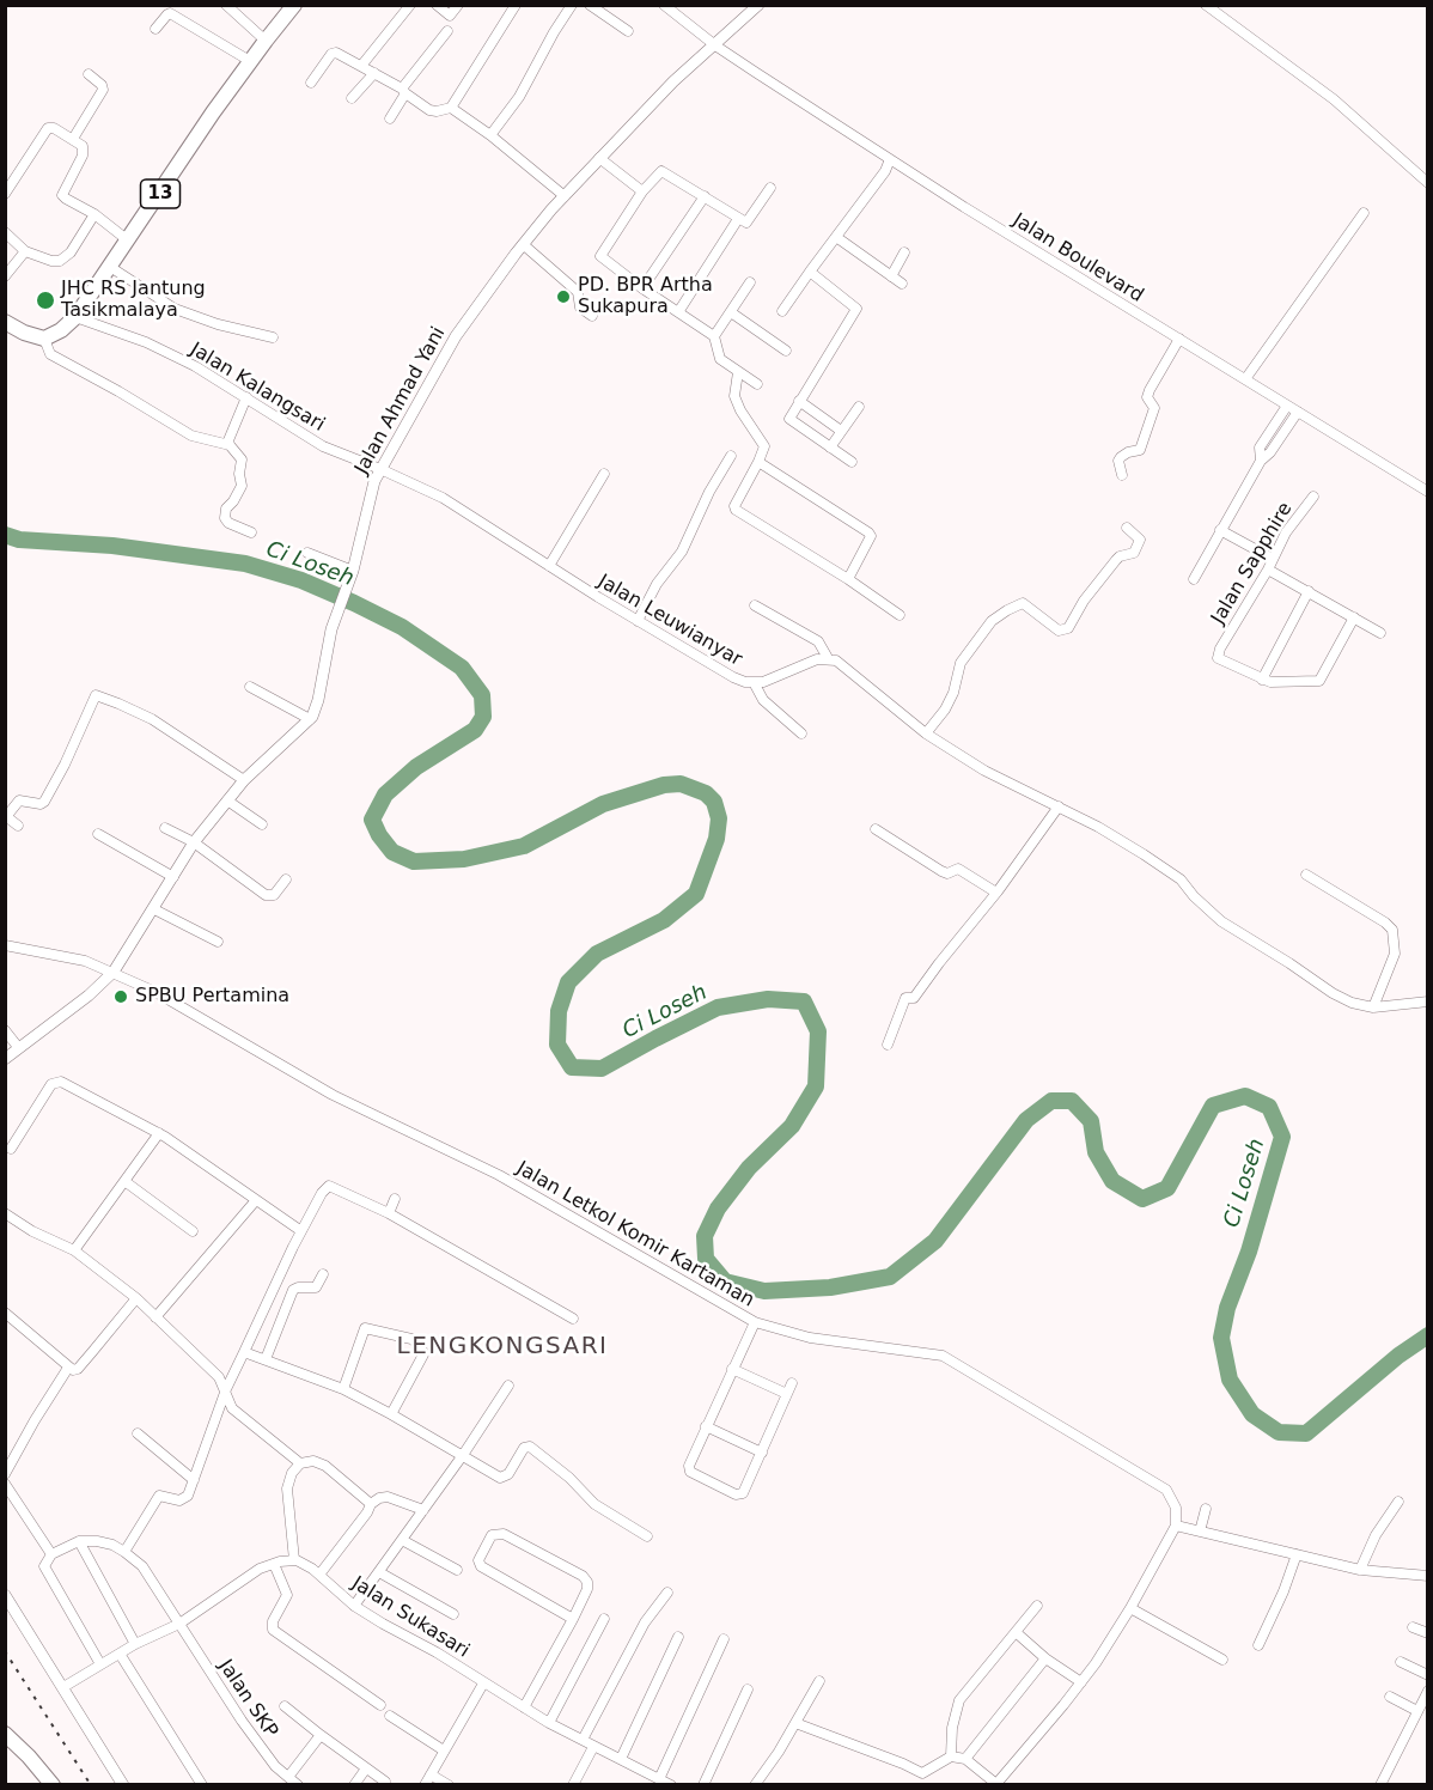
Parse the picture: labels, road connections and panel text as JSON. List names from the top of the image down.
{
  "streets": {
    "main road": ["13"],
    "street": [
      "Jalan Boulevard",
      "Jalan Kalangsari",
      "Jalan Ahmad Yani",
      "Jalan Sapphire",
      "Jalan Leuwianyar",
      "Jalan Letkol Komir Kartaman",
      "Jalan Sukasari",
      "Jalan SKP"
    ]
  },
  "crossings": [
    ["13", "Jalan Kalangsari"],
    ["Jalan Boulevard", "Jalan Ahmad Yani"],
    ["Jalan Kalangsari", "Jalan Ahmad Yani"],
    ["Jalan Kalangsari", "Jalan Leuwianyar"],
    ["Jalan Ahmad Yani", "Jalan Leuwianyar"]
  ],
  "districts": ["LENGKONGSARI"],
  "water": ["Ci Loseh"],
  "places": ["PD. BPR Artha Sukapura", "JHC RS Jantung Tasikmalaya", "SPBU Pertamina"]
}
